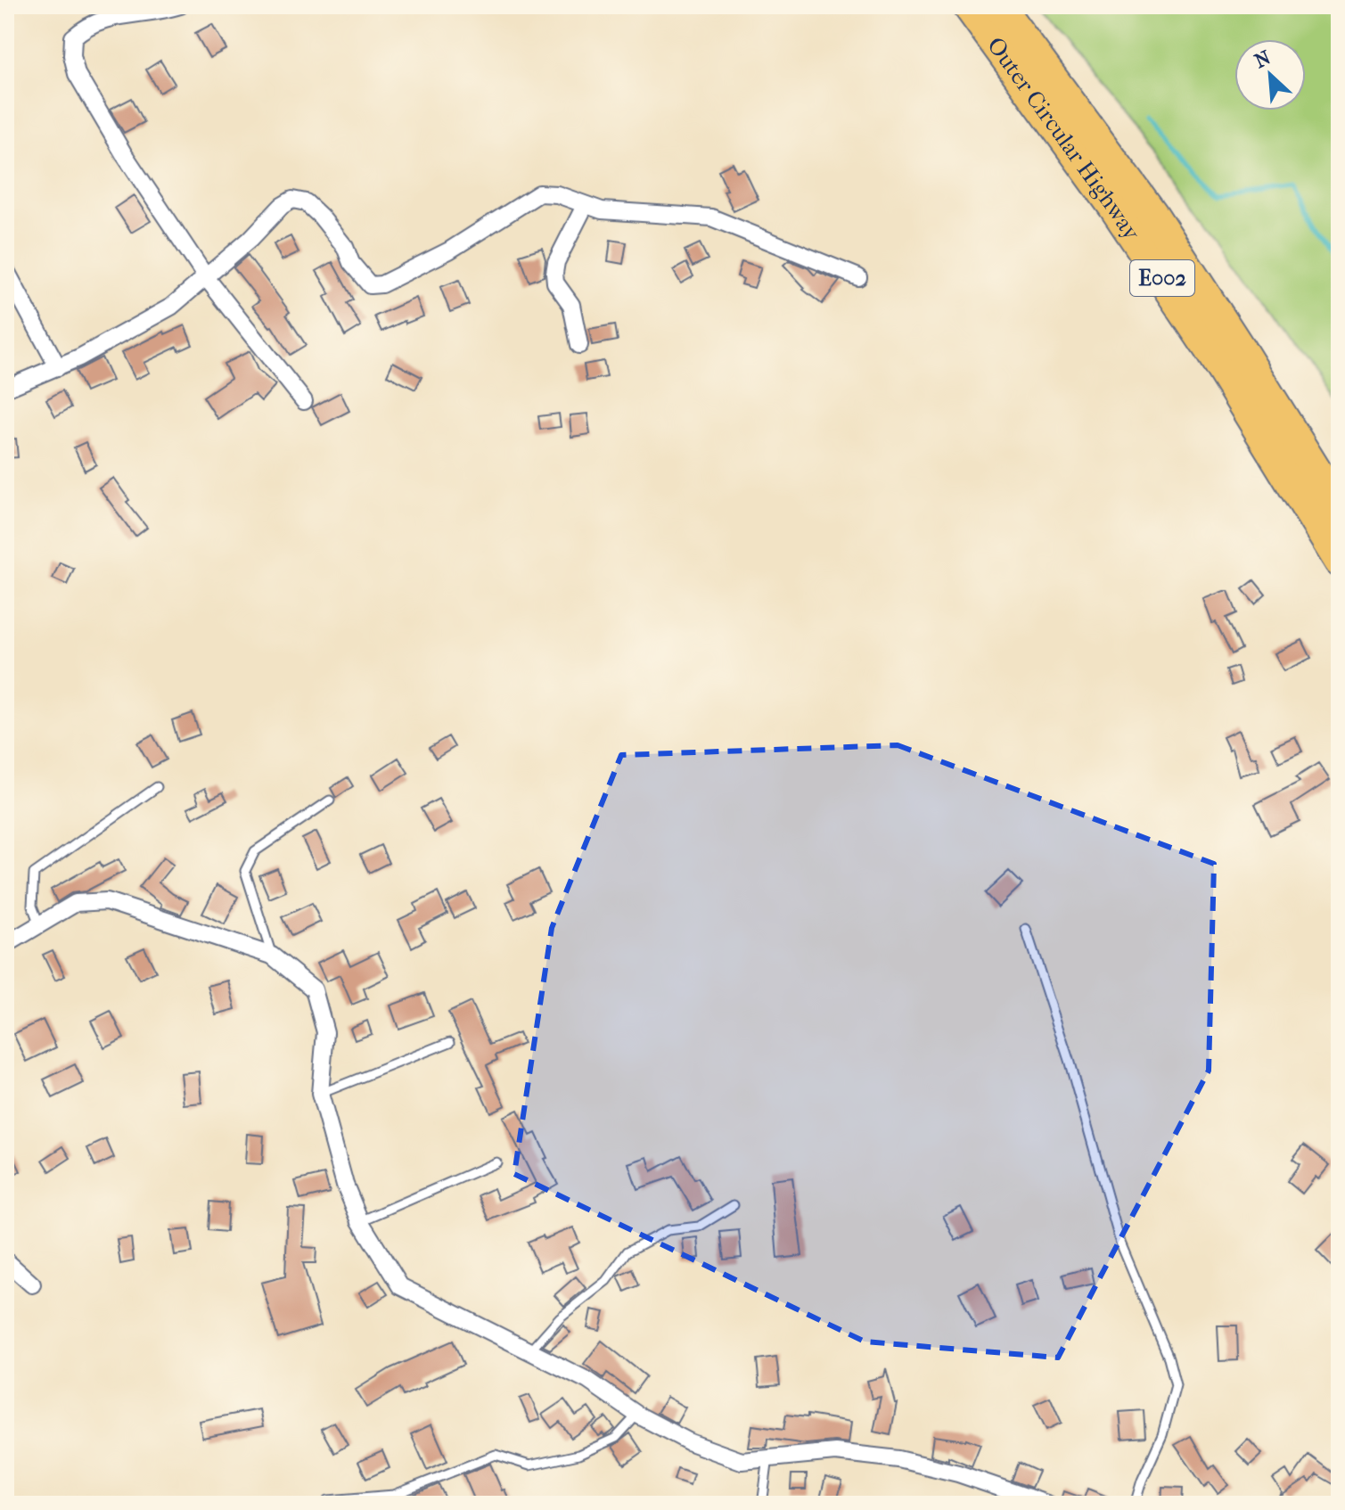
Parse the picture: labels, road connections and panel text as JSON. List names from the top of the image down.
{
  "streets": {
    "highway": ["Outer Circular Highway", "E002"]
  },
  "north": "top left"
}
